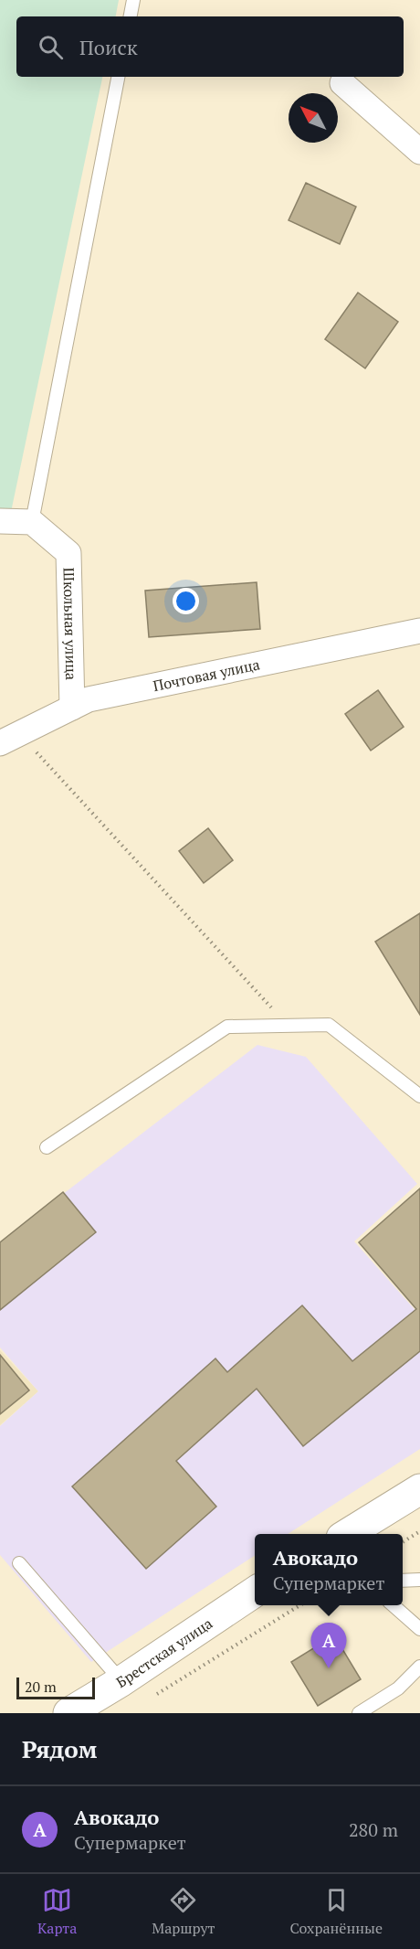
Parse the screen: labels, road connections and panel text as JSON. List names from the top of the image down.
{
  "streets": {
    "main road": ["Брестская улица"],
    "street": ["Школьная улица", "Почтовая улица"]
  },
  "crossings": [
    ["Школьная улица", "Почтовая улица"]
  ],
  "scale_bar": "20 m",
  "north": "top left",
  "page": {
    "search": "Поиск",
    "popup": ["Авокадо", "Супермаркет"],
    "pins": "A",
    "scale": "20 m",
    "heading": "Рядом",
    "list": [
      {
        "mark": "A",
        "name": "Авокадо",
        "note": "Супермаркет",
        "value": "280 m"
      }
    ],
    "nav": ["Карта", "Маршрут", "Сохранённые"]
  }
}
